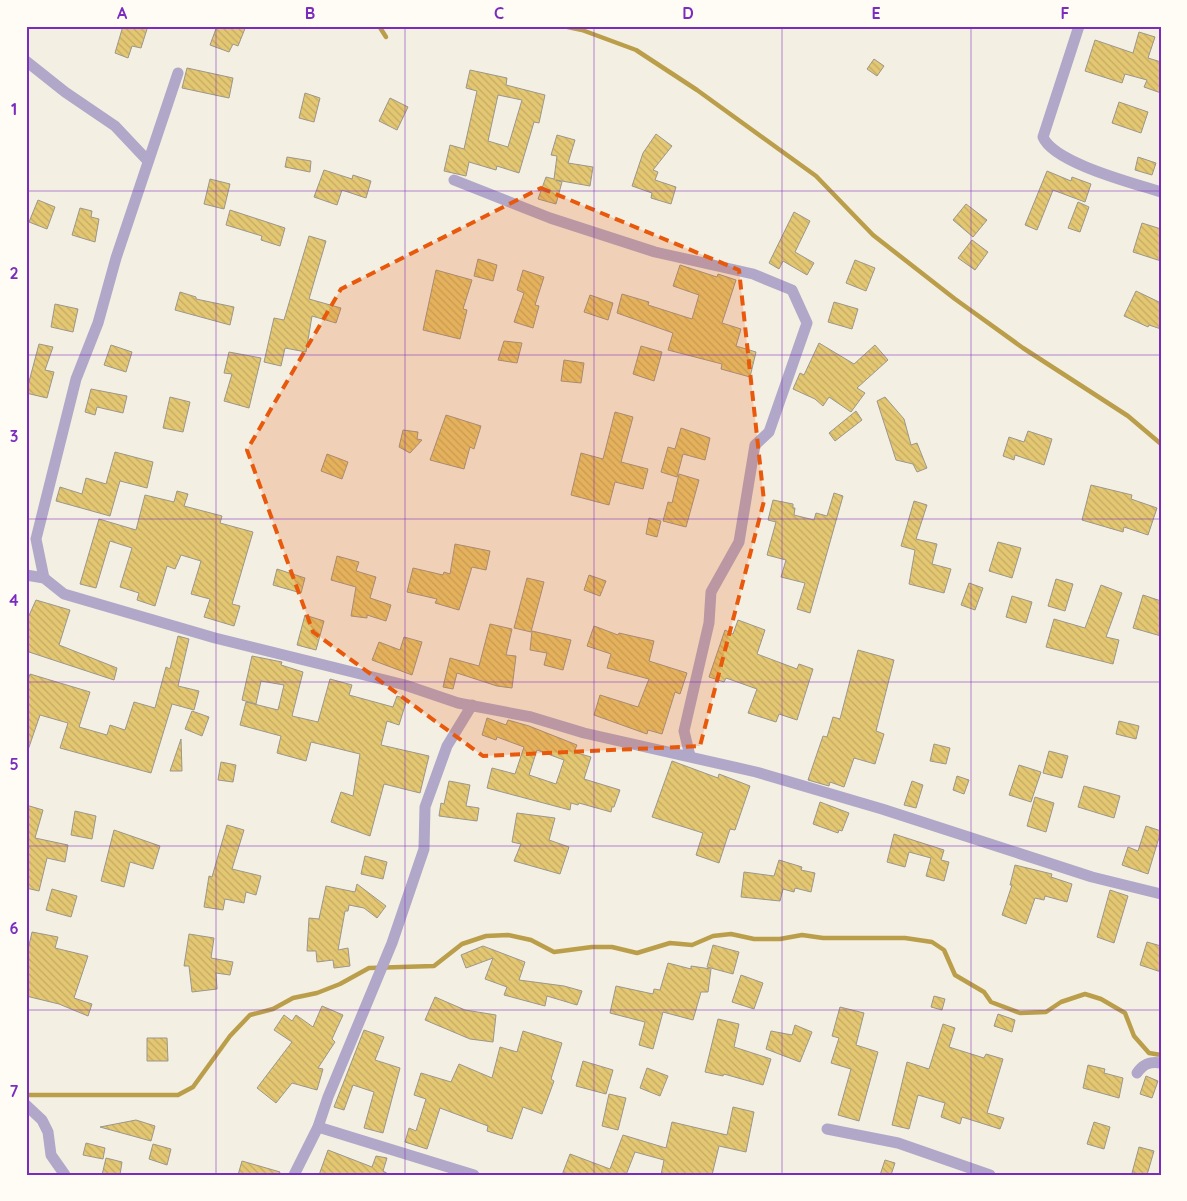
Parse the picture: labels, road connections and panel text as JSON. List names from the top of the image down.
{
  "grid": {
    "columns": [
      "A",
      "B",
      "C",
      "D",
      "E",
      "F"
    ],
    "rows": [
      "1",
      "2",
      "3",
      "4",
      "5",
      "6",
      "7"
    ]
  }
}
